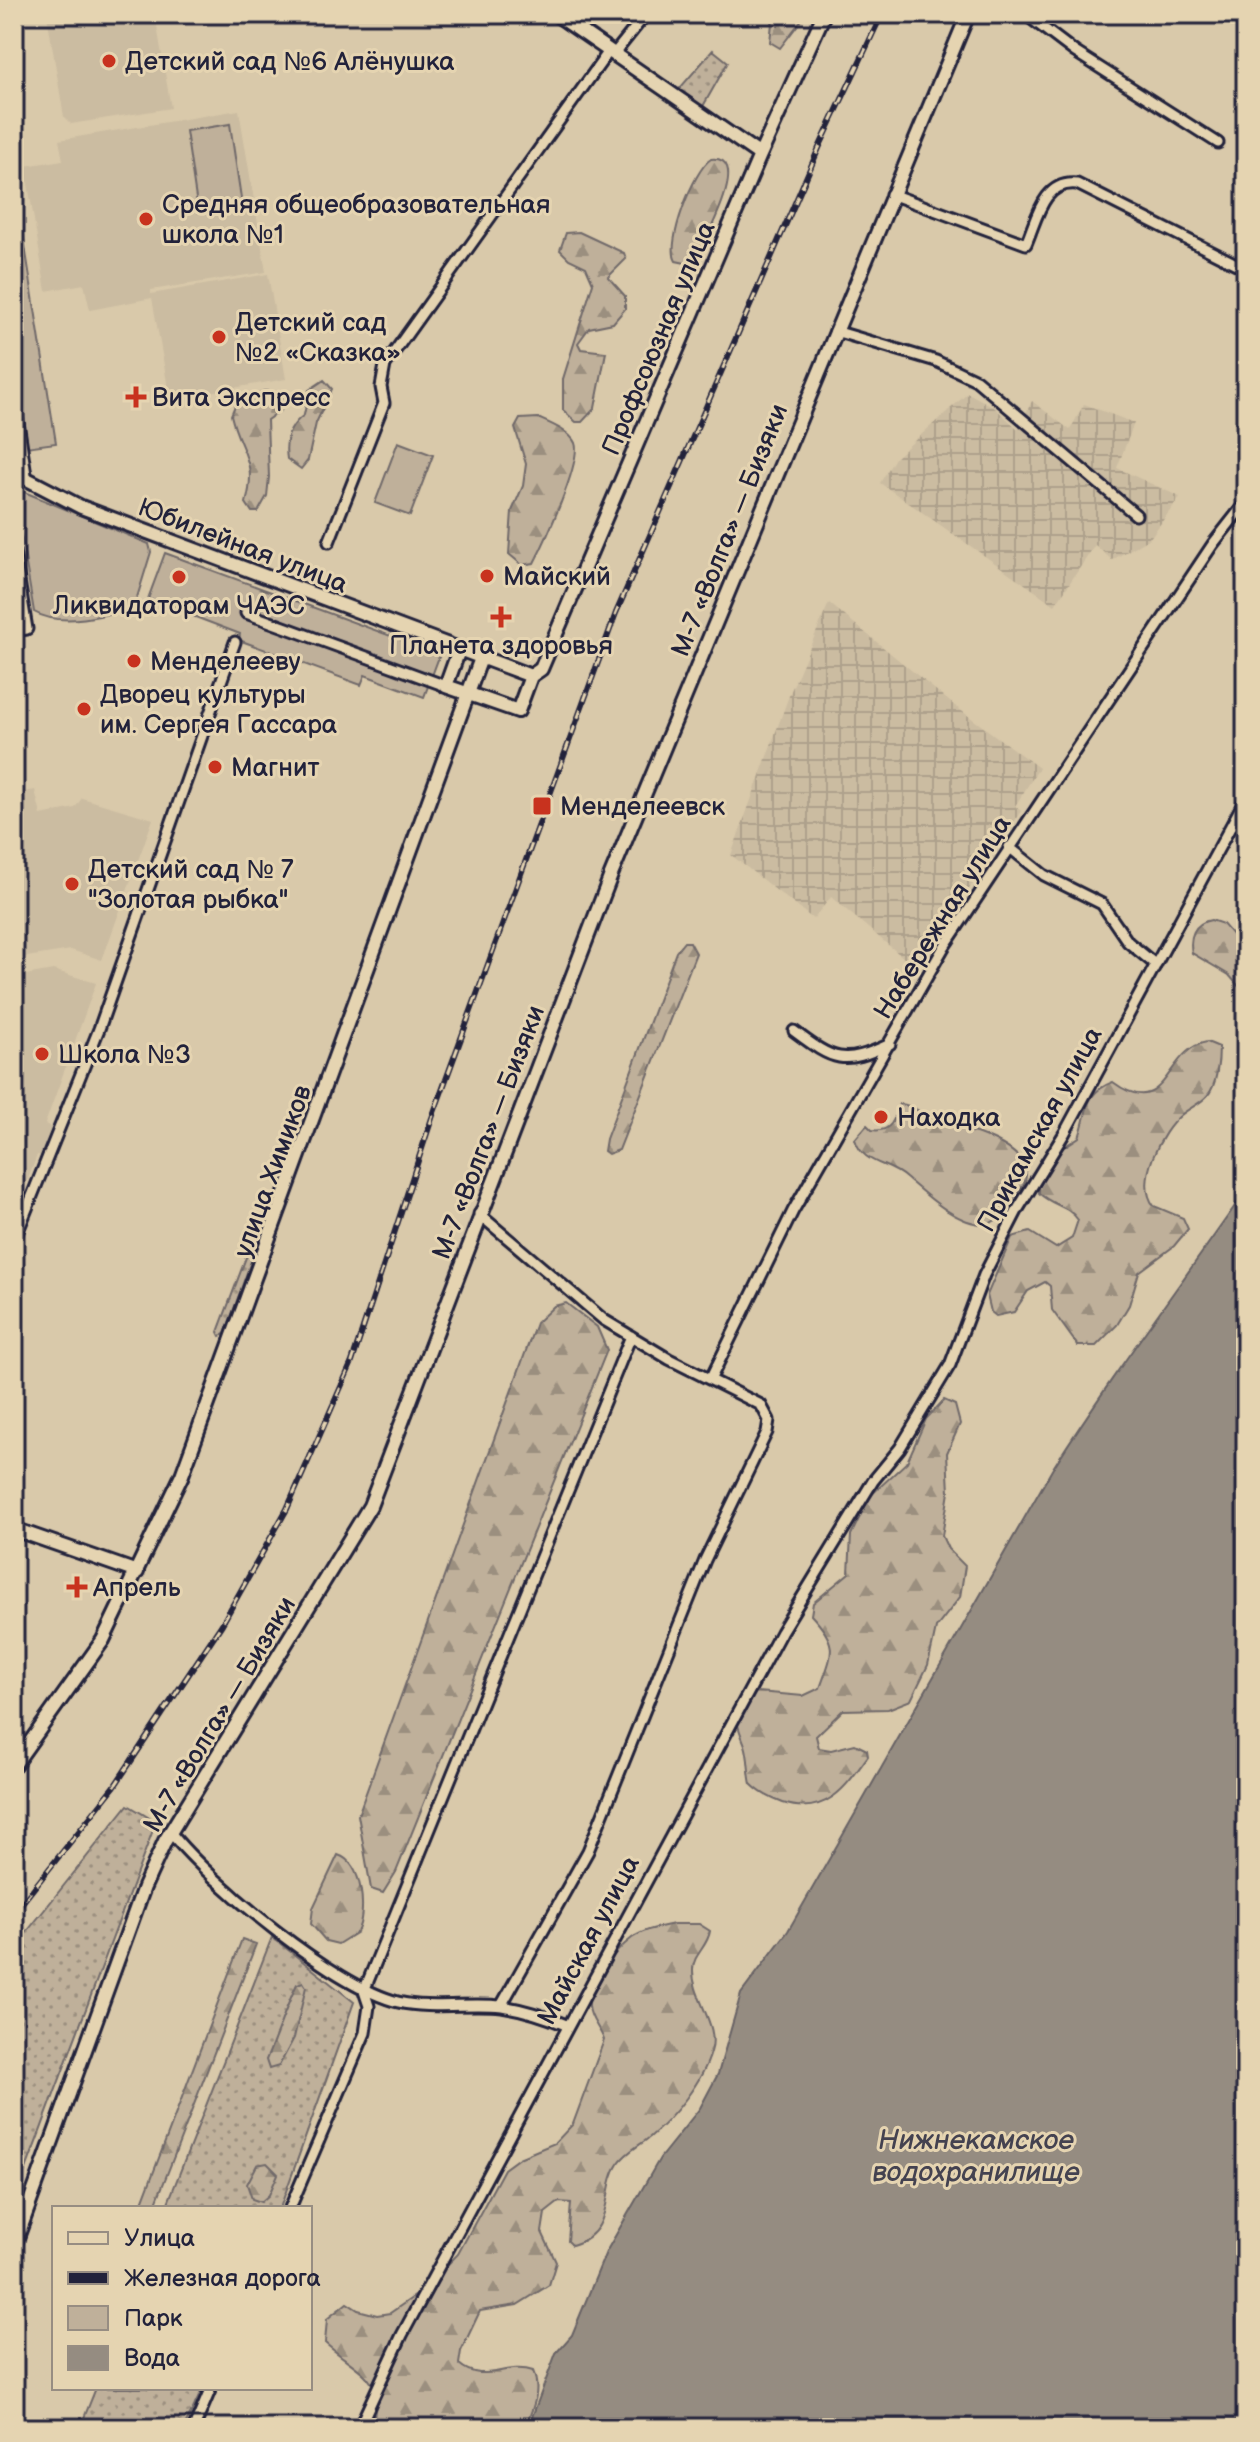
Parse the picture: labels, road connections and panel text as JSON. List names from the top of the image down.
{
  "streets": {
    "main road": [
      "Профсоюзная улица",
      "М-7 «Волга» — Бизяки",
      "Юбилейная улица",
      "улица Химиков"
    ],
    "street": ["Набережная улица", "Прикамская улица", "Майская улица"]
  },
  "crossings": [
    ["Профсоюзная улица", "Юбилейная улица"],
    ["Профсоюзная улица", "улица Химиков"],
    ["Юбилейная улица", "улица Химиков"],
    ["Прикамская улица", "Майская улица"]
  ],
  "water": ["Нижнекамское водохранилище"],
  "places": {
    "other": [
      "Детский сад №6 Алёнушка",
      "Средняя общеобразовательная школа №1",
      "Детский сад №2 «Сказка»",
      "Майский",
      "Ликвидаторам ЧАЭС",
      "Менделееву",
      "Дворец культуры им. Сергея Гассара",
      "Магнит",
      "Детский сад № 7 \"Золотая рыбка\"",
      "Школа №3",
      "Находка"
    ],
    "health": ["Вита Экспресс", "Планета здоровья", "Апрель"],
    "transit": ["Менделеевск"]
  },
  "legend": [
    "Улица",
    "Железная дорога",
    "Парк",
    "Вода"
  ]
}
